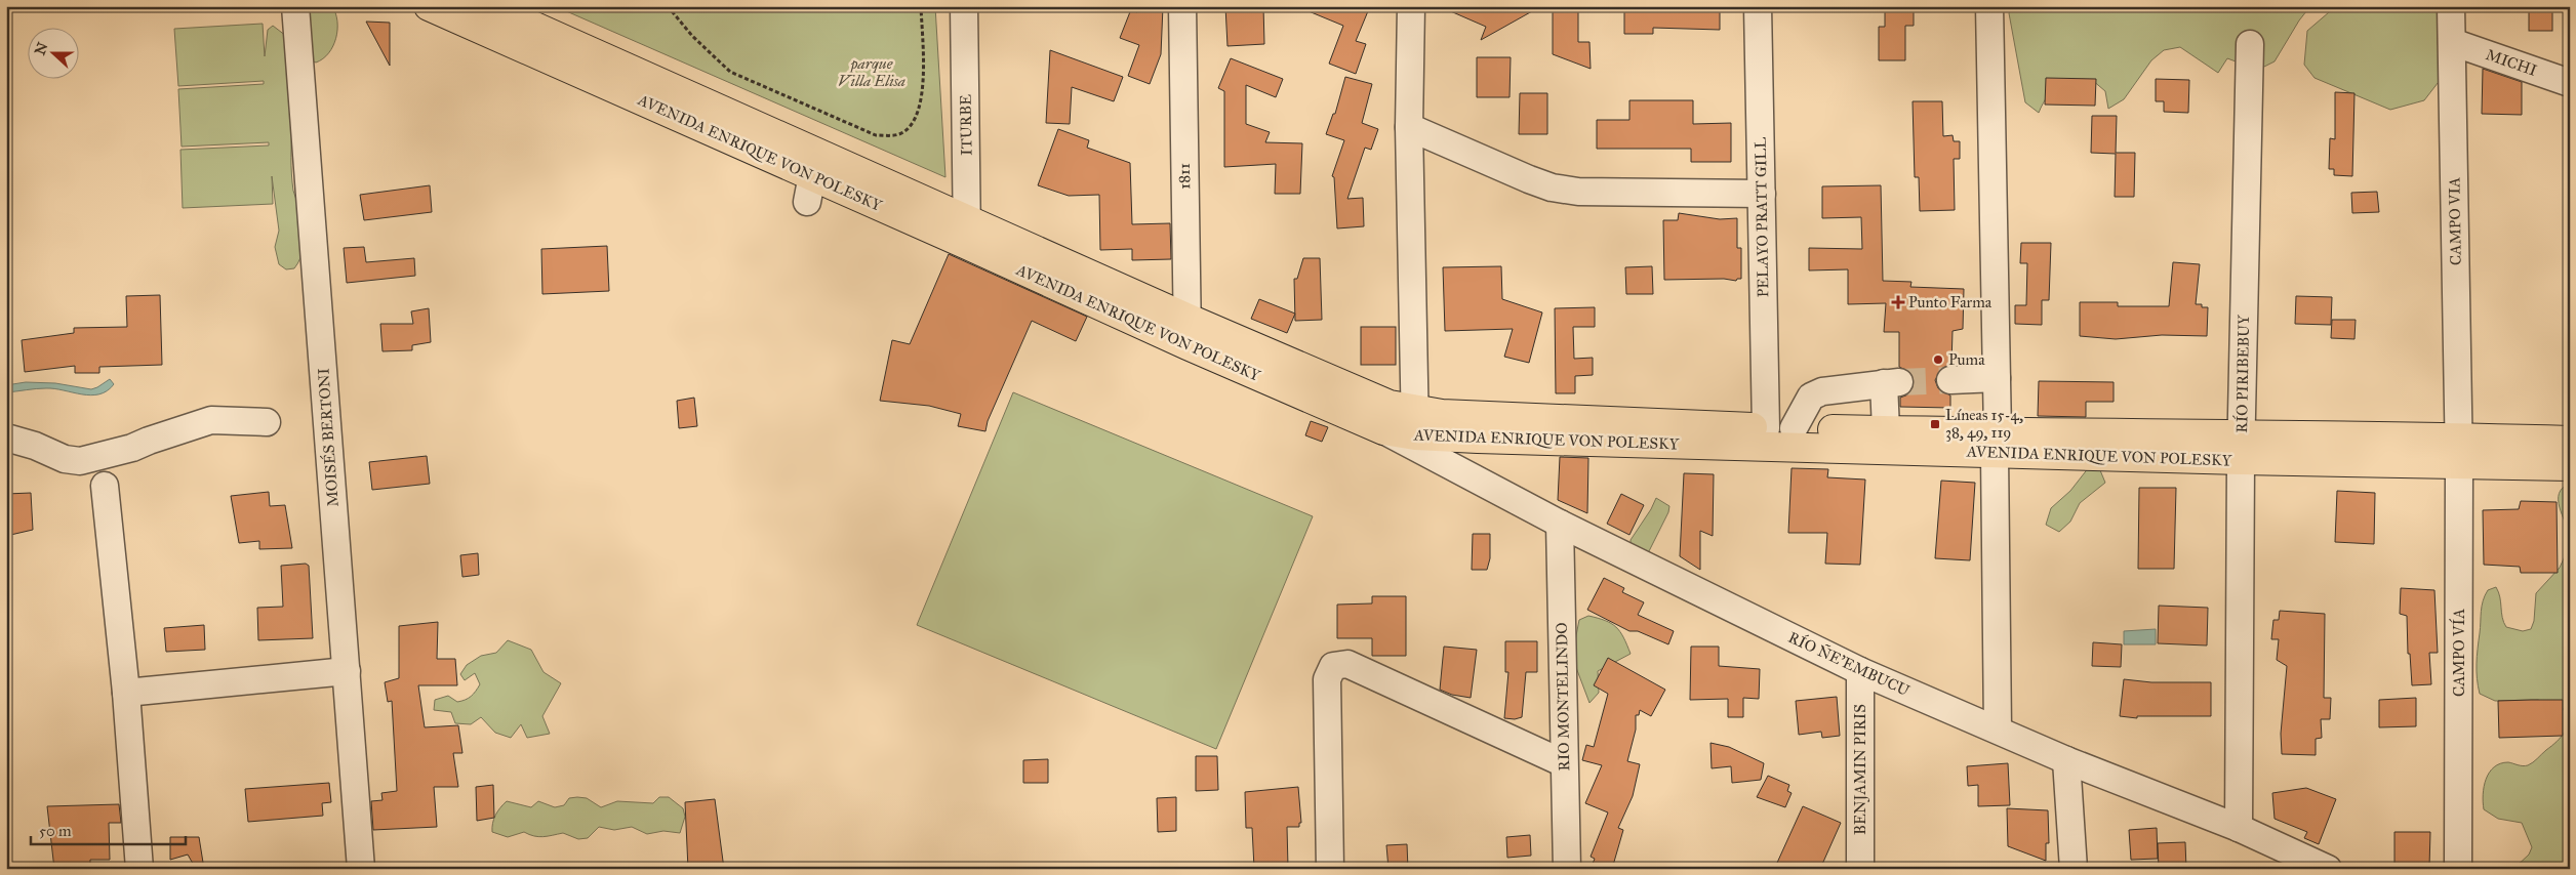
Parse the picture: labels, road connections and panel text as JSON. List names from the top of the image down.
{
  "streets": {
    "main road": ["AVENIDA ENRIQUE VON POLESKY"],
    "street": [
      "MICHI",
      "ITURBE",
      "1811",
      "PELAYO PRATT GILL",
      "CAMPO VIA",
      "RÍO PIRIBEBUY",
      "MOISÉS BERTONI",
      "CAMPO VÍA",
      "RÍO ÑE'EMBUCU",
      "RIO MONTELINDO",
      "BENJAMIN PIRIS"
    ]
  },
  "crossings": [
    ["MICHI", "CAMPO VIA"],
    ["ITURBE", "AVENIDA ENRIQUE VON POLESKY"],
    ["AVENIDA ENRIQUE VON POLESKY", "1811"],
    ["AVENIDA ENRIQUE VON POLESKY", "PELAYO PRATT GILL"],
    ["AVENIDA ENRIQUE VON POLESKY", "CAMPO VIA"],
    ["AVENIDA ENRIQUE VON POLESKY", "RÍO PIRIBEBUY"],
    ["AVENIDA ENRIQUE VON POLESKY", "CAMPO VÍA"],
    ["AVENIDA ENRIQUE VON POLESKY", "RÍO ÑE'EMBUCU"],
    ["CAMPO VIA", "CAMPO VÍA"],
    ["RÍO PIRIBEBUY", "RÍO ÑE'EMBUCU"],
    ["RÍO ÑE'EMBUCU", "RIO MONTELINDO"],
    ["RÍO ÑE'EMBUCU", "BENJAMIN PIRIS"]
  ],
  "parks": ["parque Villa Elisa"],
  "places": {
    "health": ["Punto Farma"],
    "other": ["Puma"],
    "transit": ["Líneas 15-4, 38, 49, 119"]
  },
  "scale_bar": "50 m",
  "north": "left"
}
